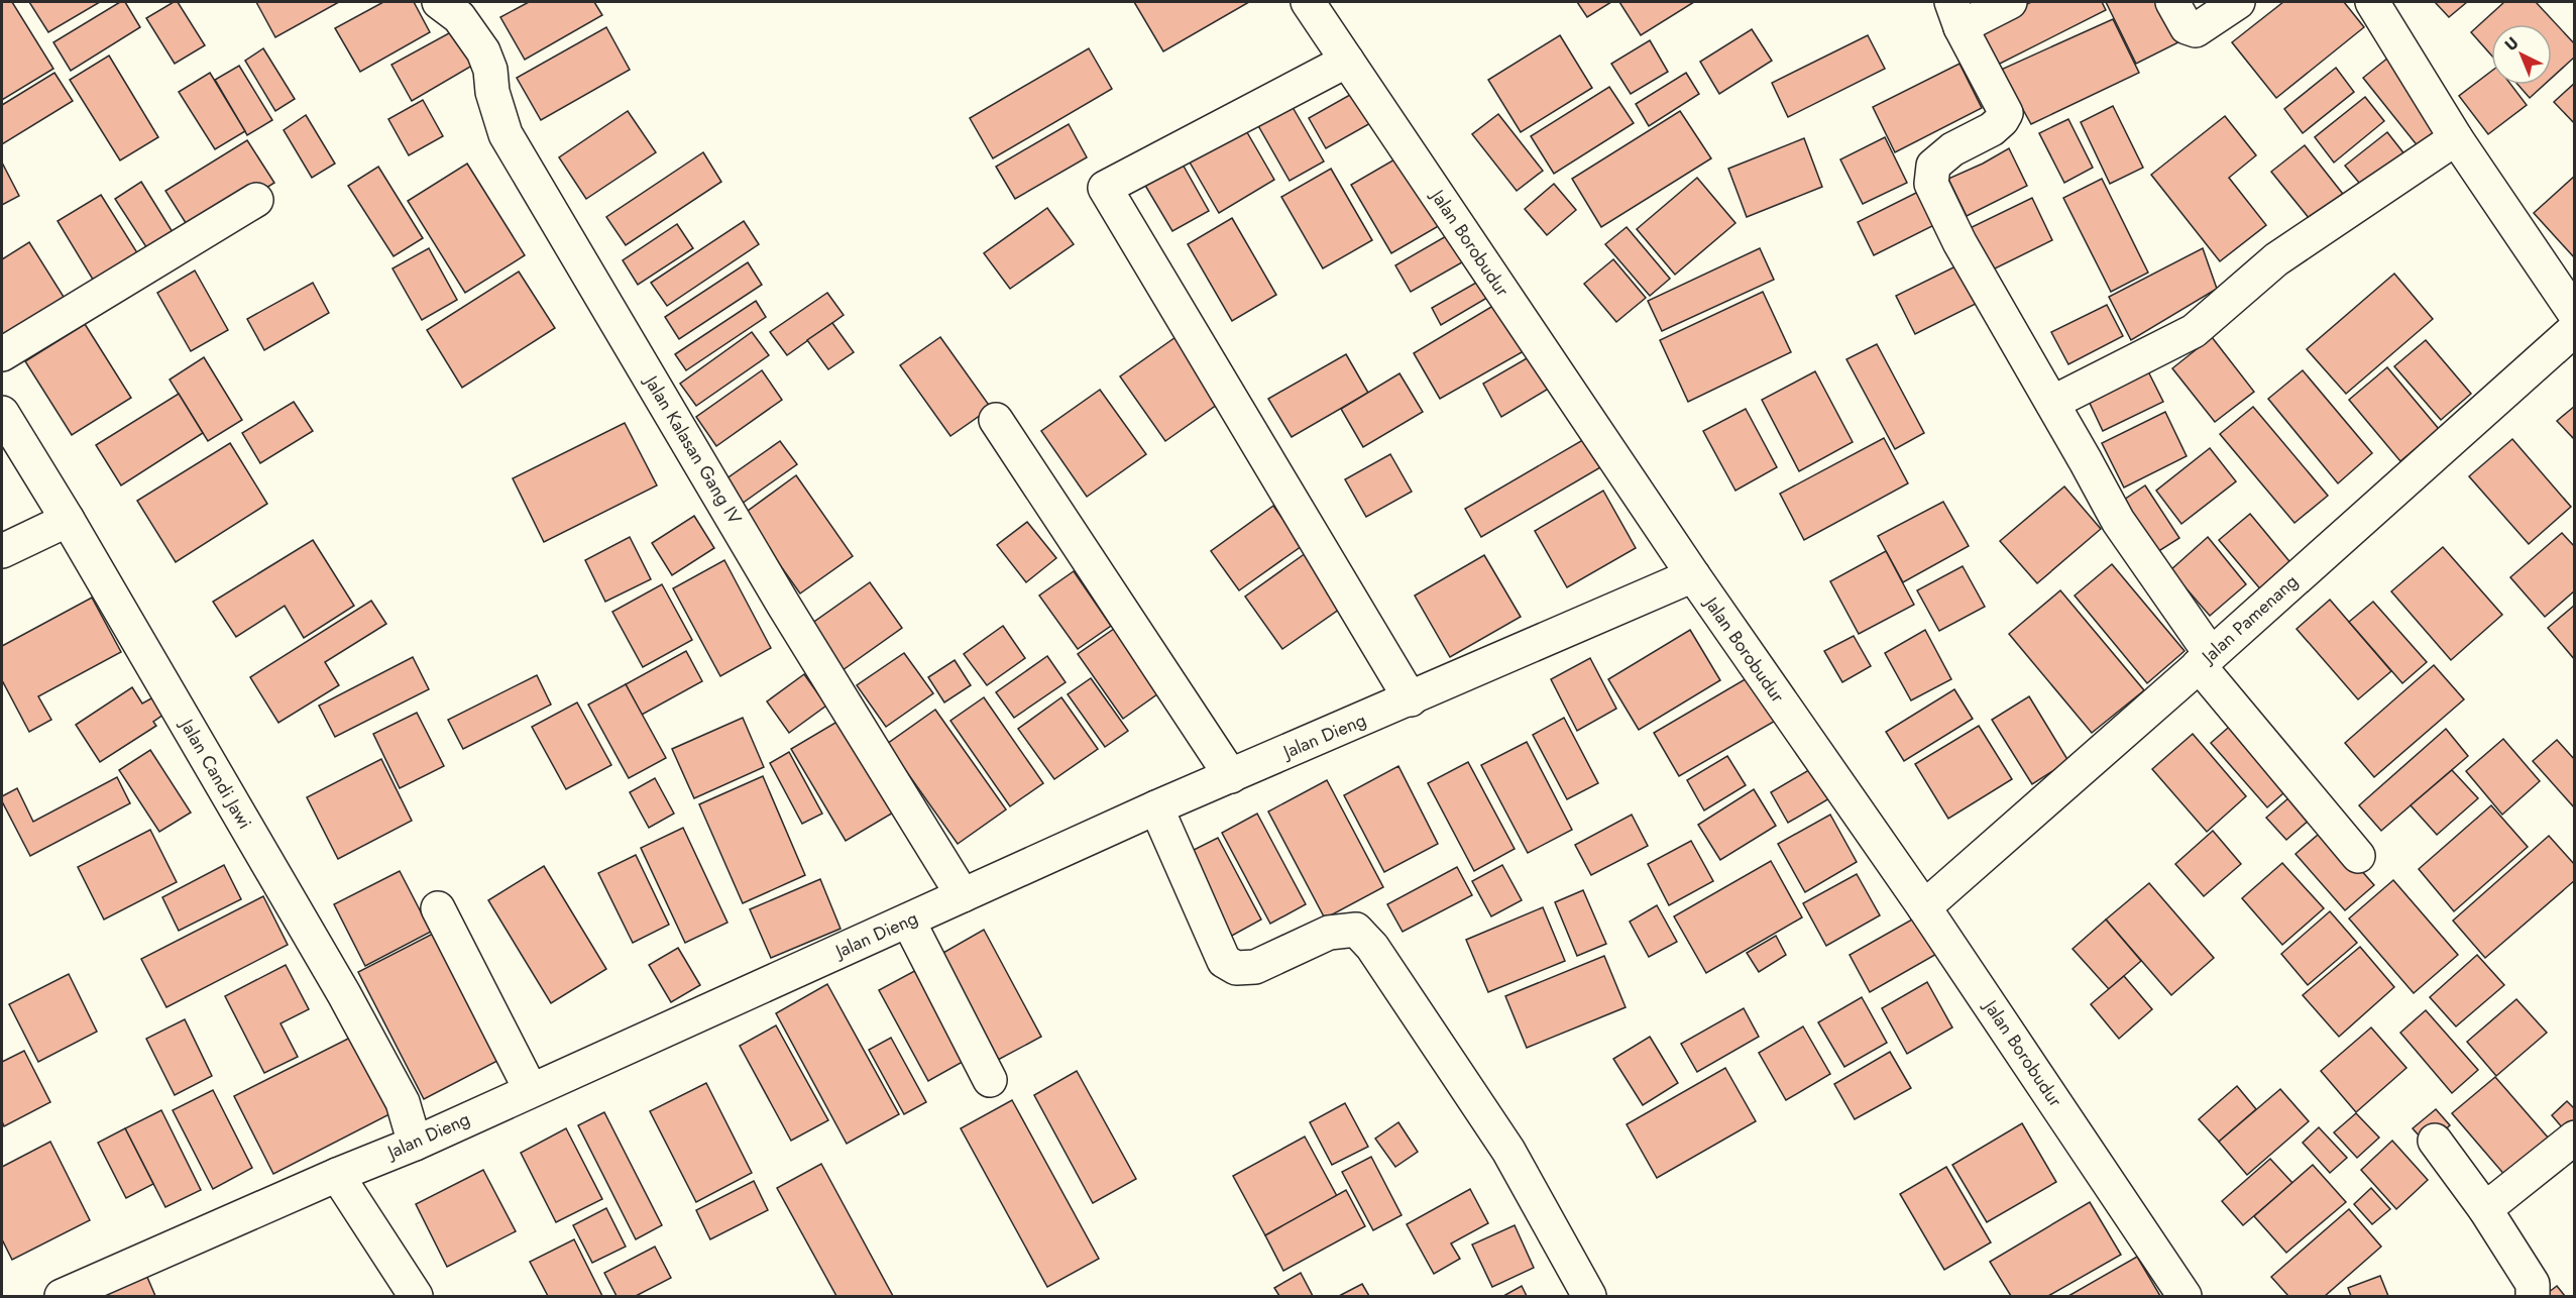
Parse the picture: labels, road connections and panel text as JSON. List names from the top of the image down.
{
  "streets": {
    "street": [
      "Jalan Borobudur",
      "Jalan Kalasan Gang IV",
      "Jalan Pamenang",
      "Jalan Dieng",
      "Jalan Candi Jawi"
    ]
  },
  "crossings": [
    ["Jalan Borobudur", "Jalan Pamenang"],
    ["Jalan Borobudur", "Jalan Dieng"],
    ["Jalan Kalasan Gang IV", "Jalan Dieng"],
    ["Jalan Dieng", "Jalan Candi Jawi"]
  ],
  "north": "top left"
}
